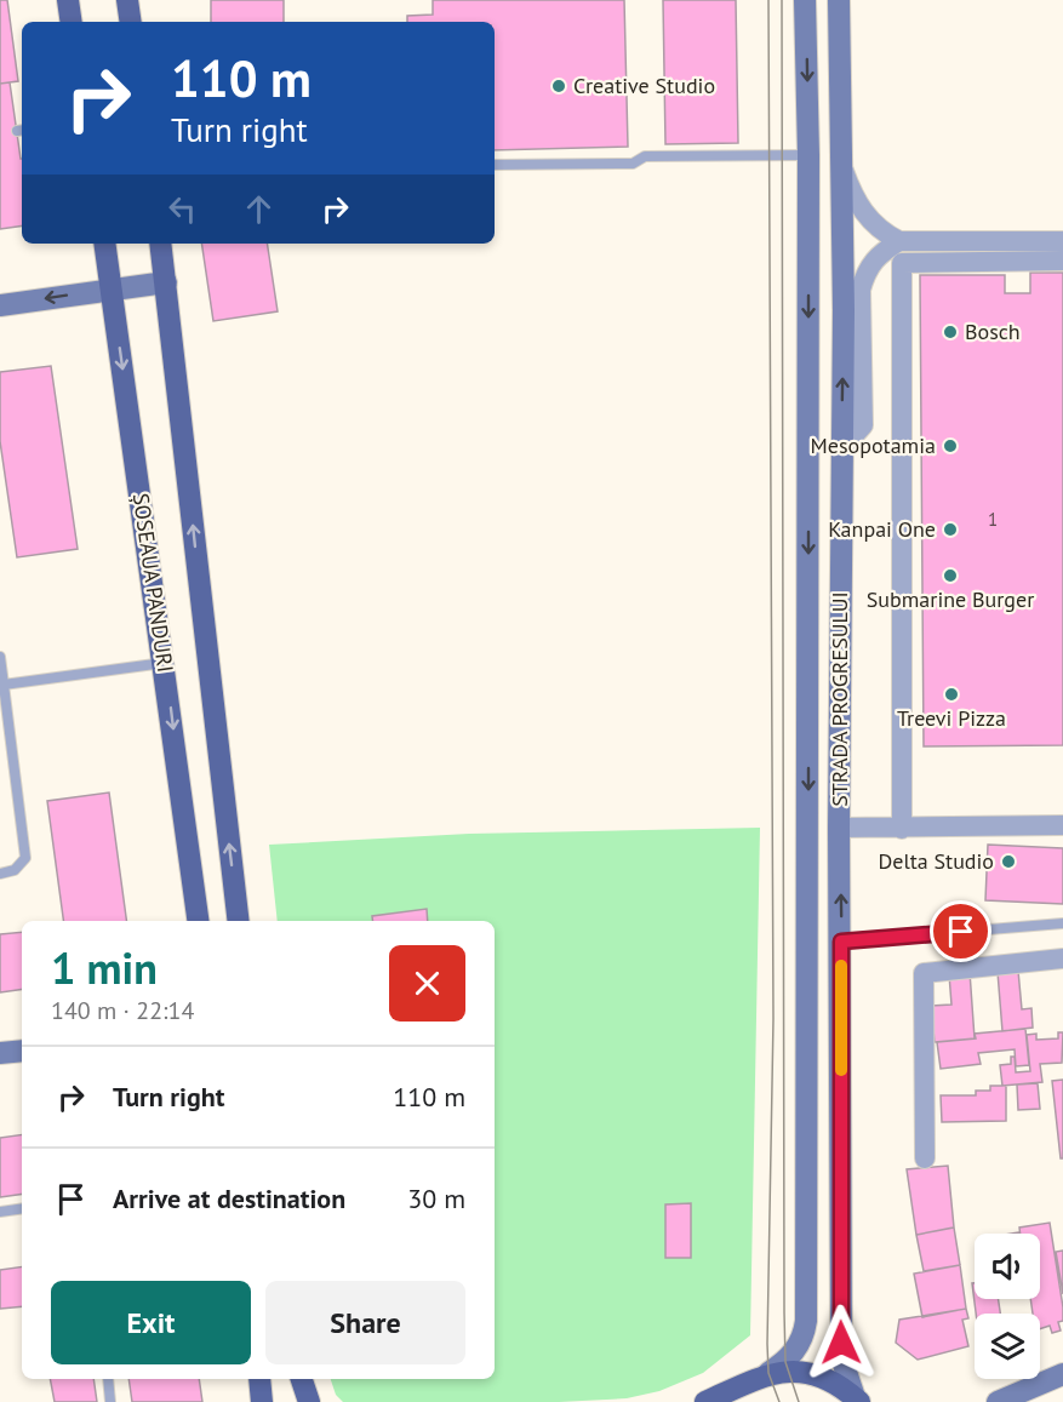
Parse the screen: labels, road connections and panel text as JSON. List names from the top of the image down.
{
  "streets": {
    "main road": ["ȘOSEAUA PANDURI", "STRADA PROGRESULUI"]
  },
  "places": [
    "Creative Studio",
    "Bosch",
    "Mesopotamia",
    "Kanpai One",
    "Submarine Burger",
    "Treevi Pizza",
    "Delta Studio"
  ],
  "house_numbers": ["1"],
  "page": {
    "turn": ["110 m", "Turn right"],
    "heading": ["1 min", "140 m · 22:14"],
    "list": [
      {
        "name": "Turn right",
        "value": "110 m"
      },
      {
        "name": "Arrive at destination",
        "value": "30 m"
      }
    ],
    "buttons": ["Exit", "Share"]
  }
}
